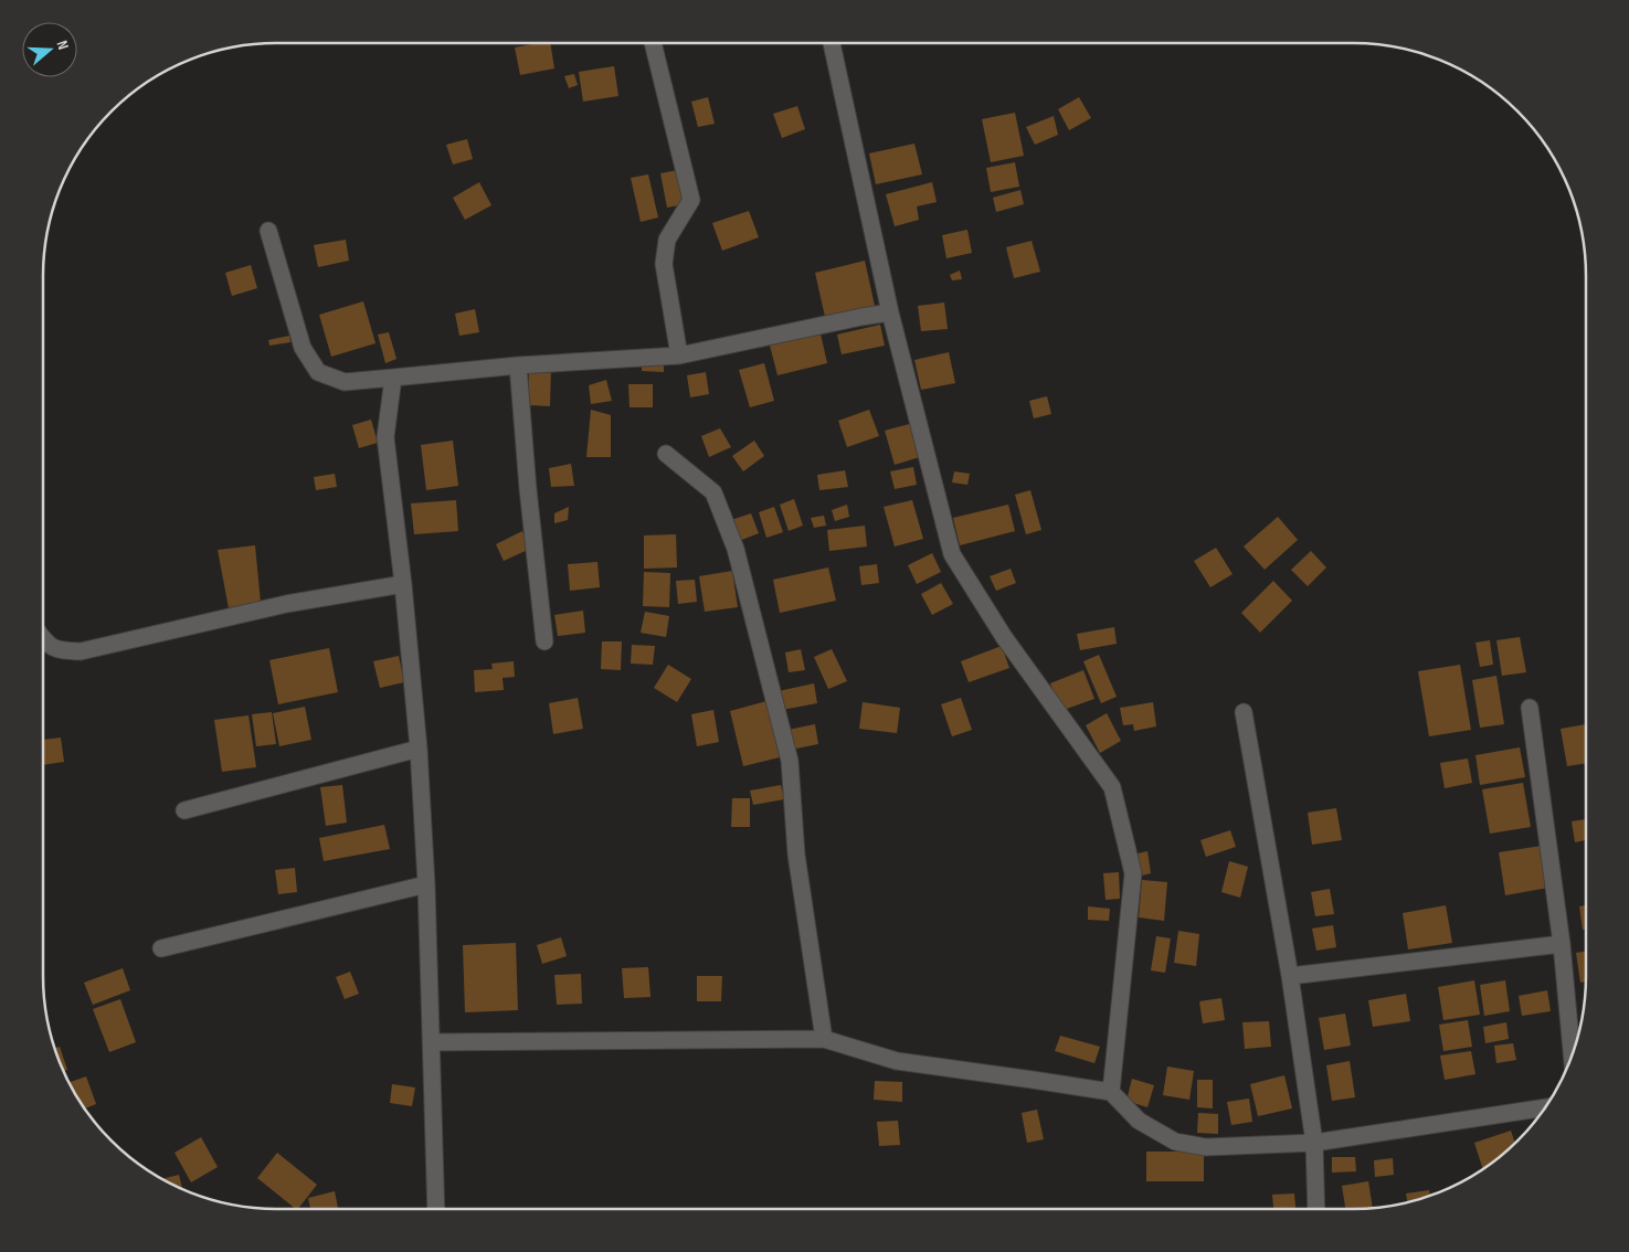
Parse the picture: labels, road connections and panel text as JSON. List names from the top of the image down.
{
  "north": "right"
}
